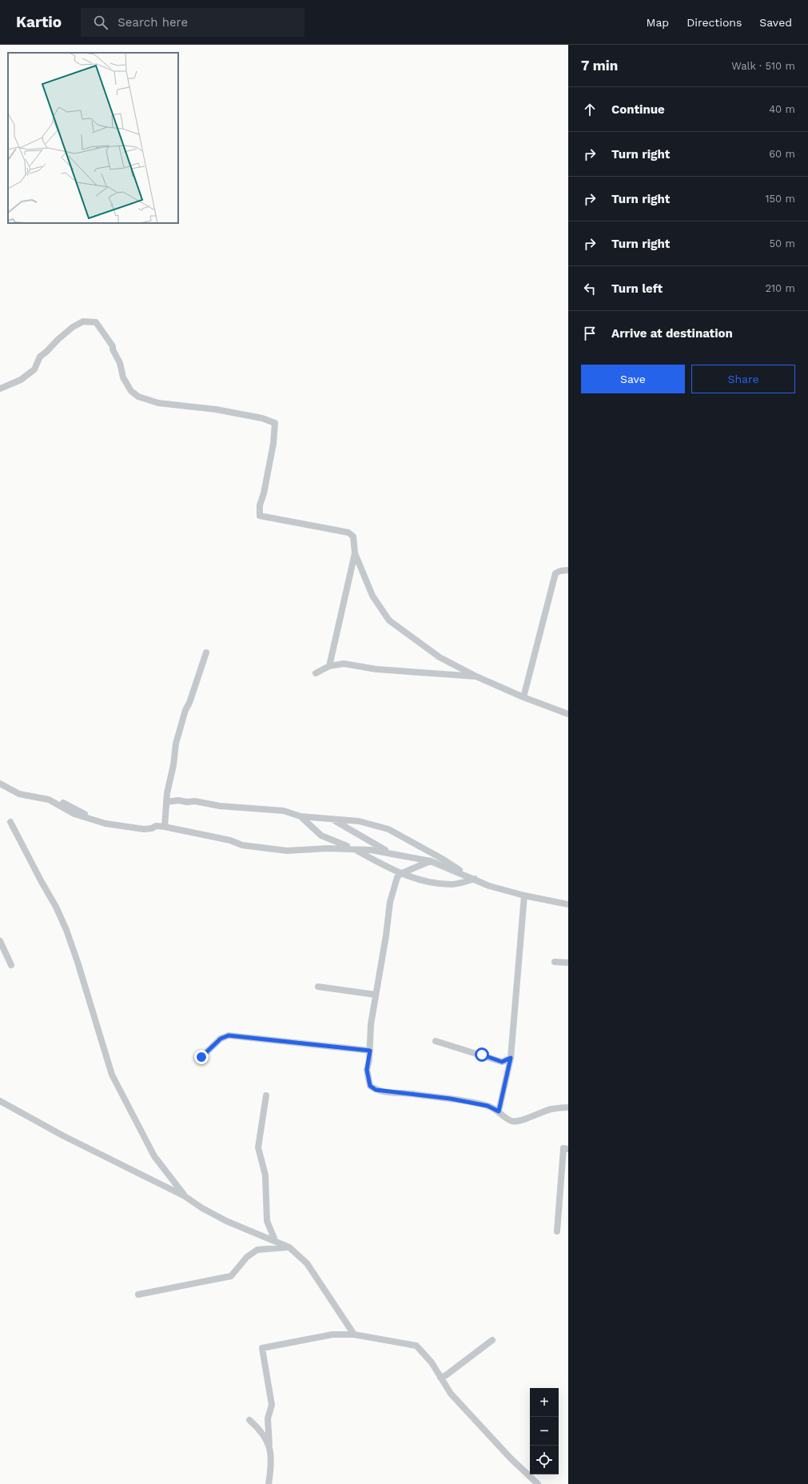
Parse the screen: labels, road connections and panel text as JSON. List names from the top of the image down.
{
  "page": {
    "header": "Kartio",
    "search": "Search here",
    "nav": ["Map", "Directions", "Saved"],
    "heading": ["7 min", "Walk · 510 m"],
    "list": [
      ["Continue", "40 m"],
      ["Turn right", "60 m"],
      ["Turn right", "150 m"],
      ["Turn right", "50 m"],
      ["Turn left", "210 m"],
      "Arrive at destination"
    ],
    "buttons": ["Save", "Share"],
    "map_buttons": ["+", "−"]
  }
}
